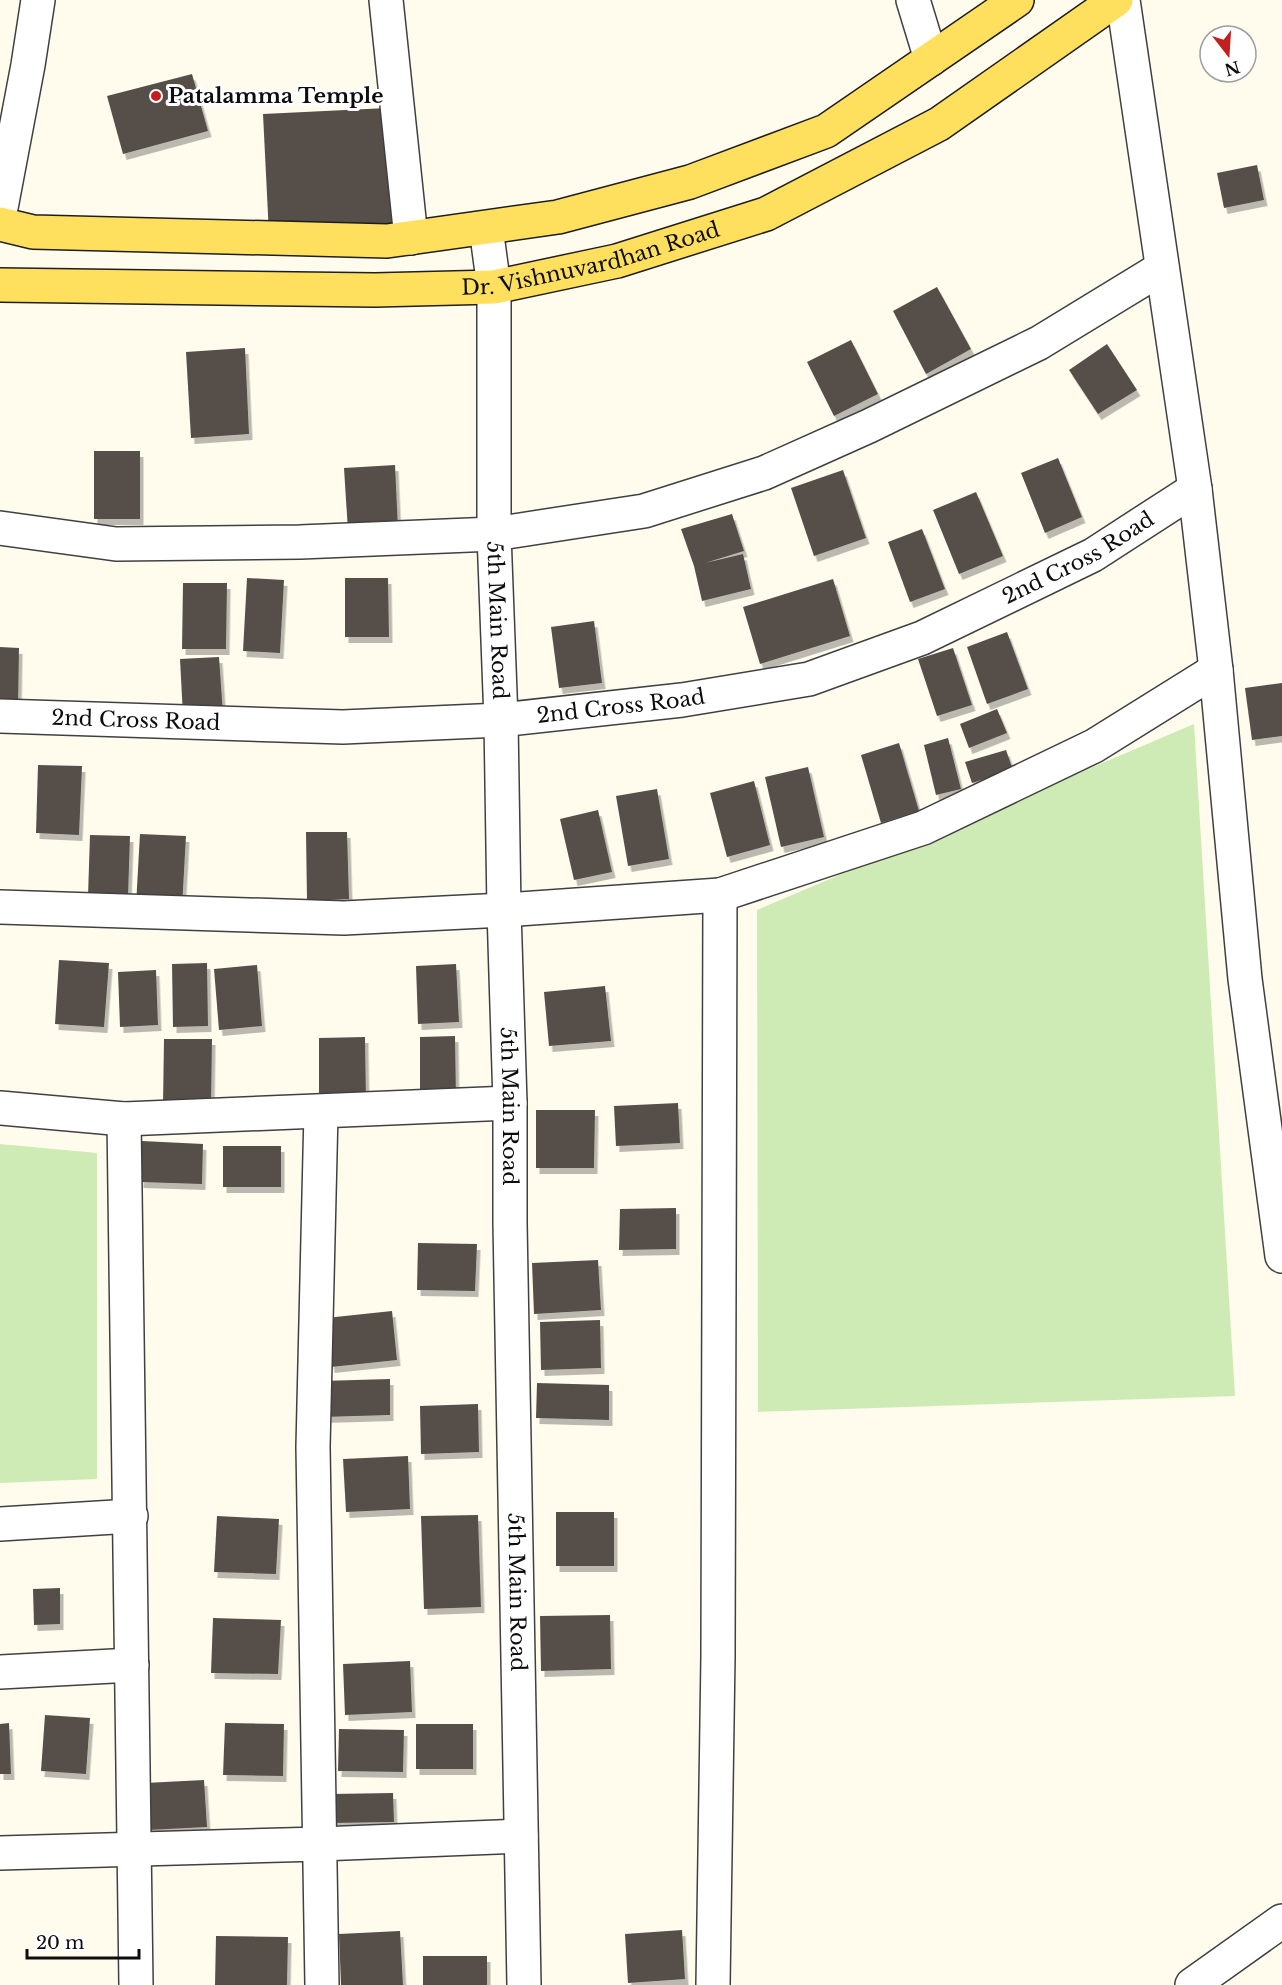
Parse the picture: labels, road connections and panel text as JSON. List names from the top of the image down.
{
  "streets": {
    "main road": ["Dr. Vishnuvardhan Road"],
    "street": ["2nd Cross Road", "5th Main Road"]
  },
  "crossings": [
    ["Dr. Vishnuvardhan Road", "5th Main Road"],
    ["2nd Cross Road", "5th Main Road"]
  ],
  "places": ["Patalamma Temple"],
  "scale_bar": "20 m",
  "north": "bottom"
}
